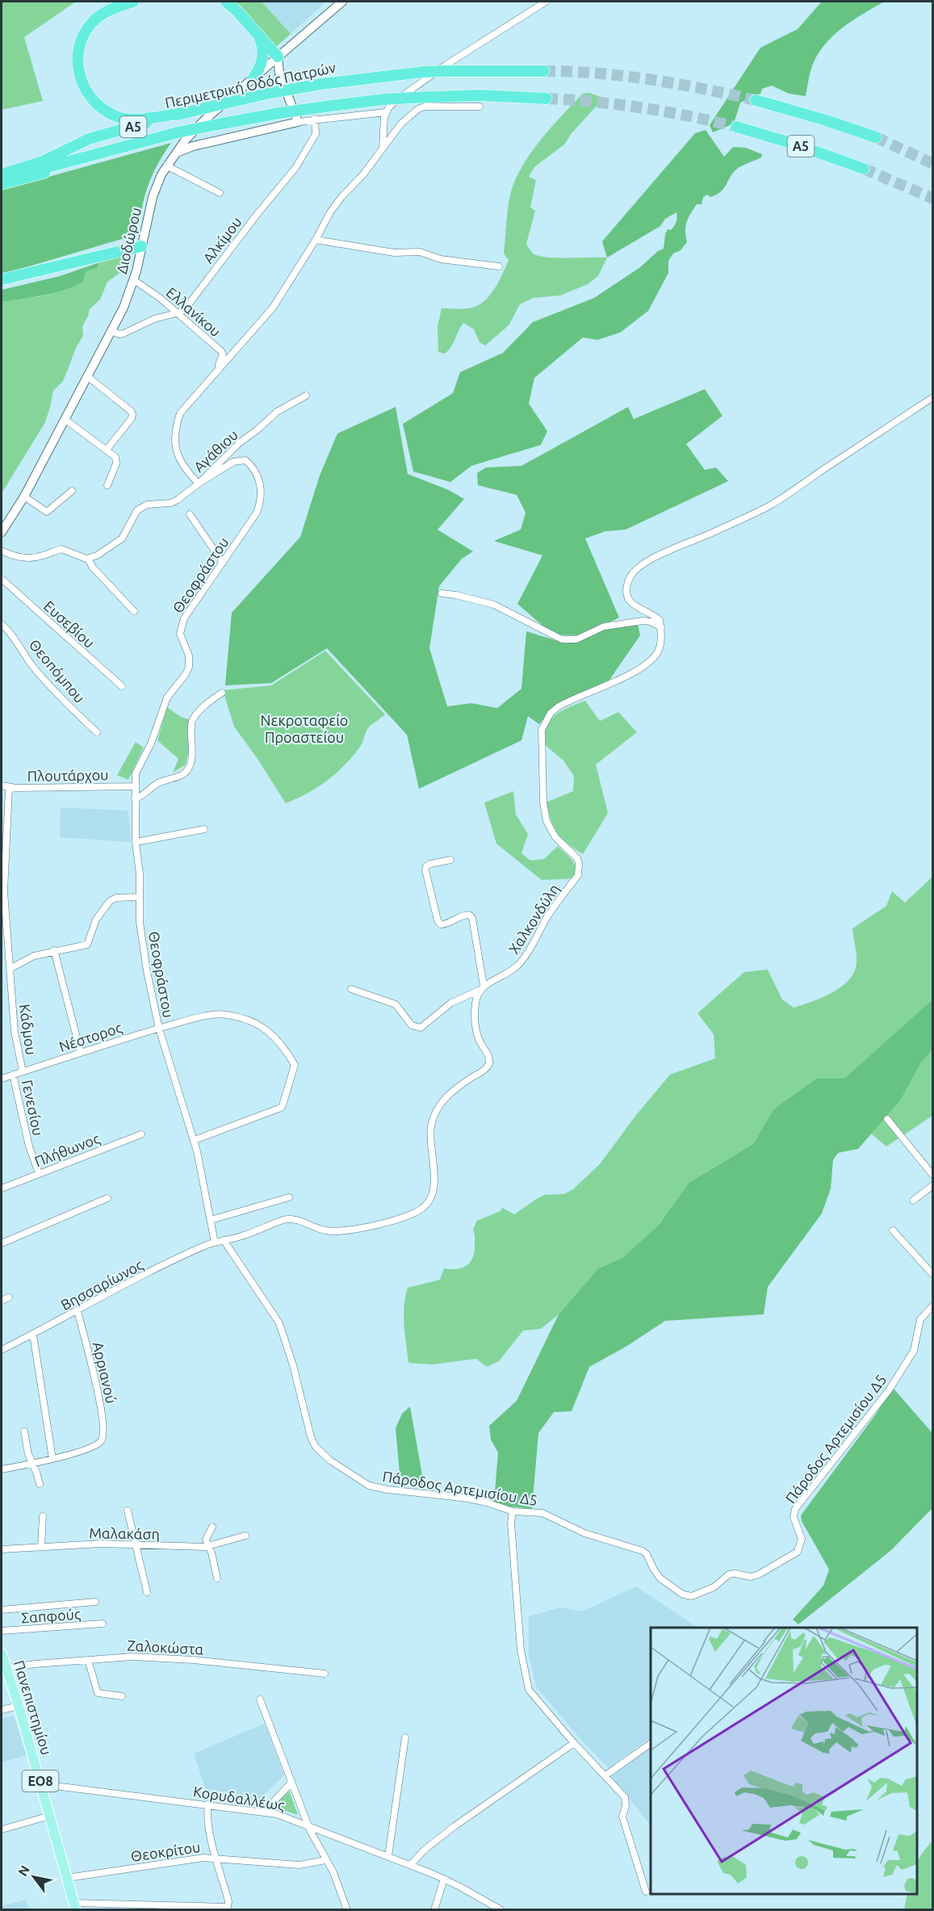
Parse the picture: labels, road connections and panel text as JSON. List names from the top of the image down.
{
  "streets": {
    "highway": ["Περιμετρική Οδός Πατρών", "Α5"],
    "main road": ["Πανεπιστημίου", "ΕΟ8"],
    "street": [
      "Αλκίμου",
      "Διοδώρου",
      "Ελλανίκου",
      "Αγάθιου",
      "Θεοφράστου",
      "Ευσεβίου",
      "Θεοπόμπου",
      "Πλουτάρχου",
      "Χαλκονδύλη",
      "Κάδμου",
      "Νέστορος",
      "Γενεσίου",
      "Πλήθωνος",
      "Βησσαρίωνος",
      "Αρριανού",
      "Πάροδος Αρτεμισίου Δ5",
      "Μαλακάση",
      "Σαπφούς",
      "Ζαλοκώστα",
      "Κορυδαλλέως",
      "Θεοκρίτου"
    ]
  },
  "crossings": [
    ["Αλκίμου", "Διοδώρου"],
    ["Αλκίμου", "Ελλανίκου"],
    ["Διοδώρου", "Ελλανίκου"],
    ["Αγάθιου", "Θεοφράστου"],
    ["Θεοφράστου", "Πλουτάρχου"],
    ["Θεοφράστου", "Νέστορος"],
    ["Θεοφράστου", "Βησσαρίωνος"],
    ["Πλουτάρχου", "Κάδμου"],
    ["Κάδμου", "Νέστορος"],
    ["Νέστορος", "Γενεσίου"],
    ["Γενεσίου", "Πλήθωνος"],
    ["Βησσαρίωνος", "Αρριανού"],
    ["Ζαλοκώστα", "Πανεπιστημίου"],
    ["Πανεπιστημίου", "Κορυδαλλέως"],
    ["Πανεπιστημίου", "Θεοκρίτου"]
  ],
  "parks": ["Νεκροταφείο Προαστείου"],
  "north": "top left"
}
